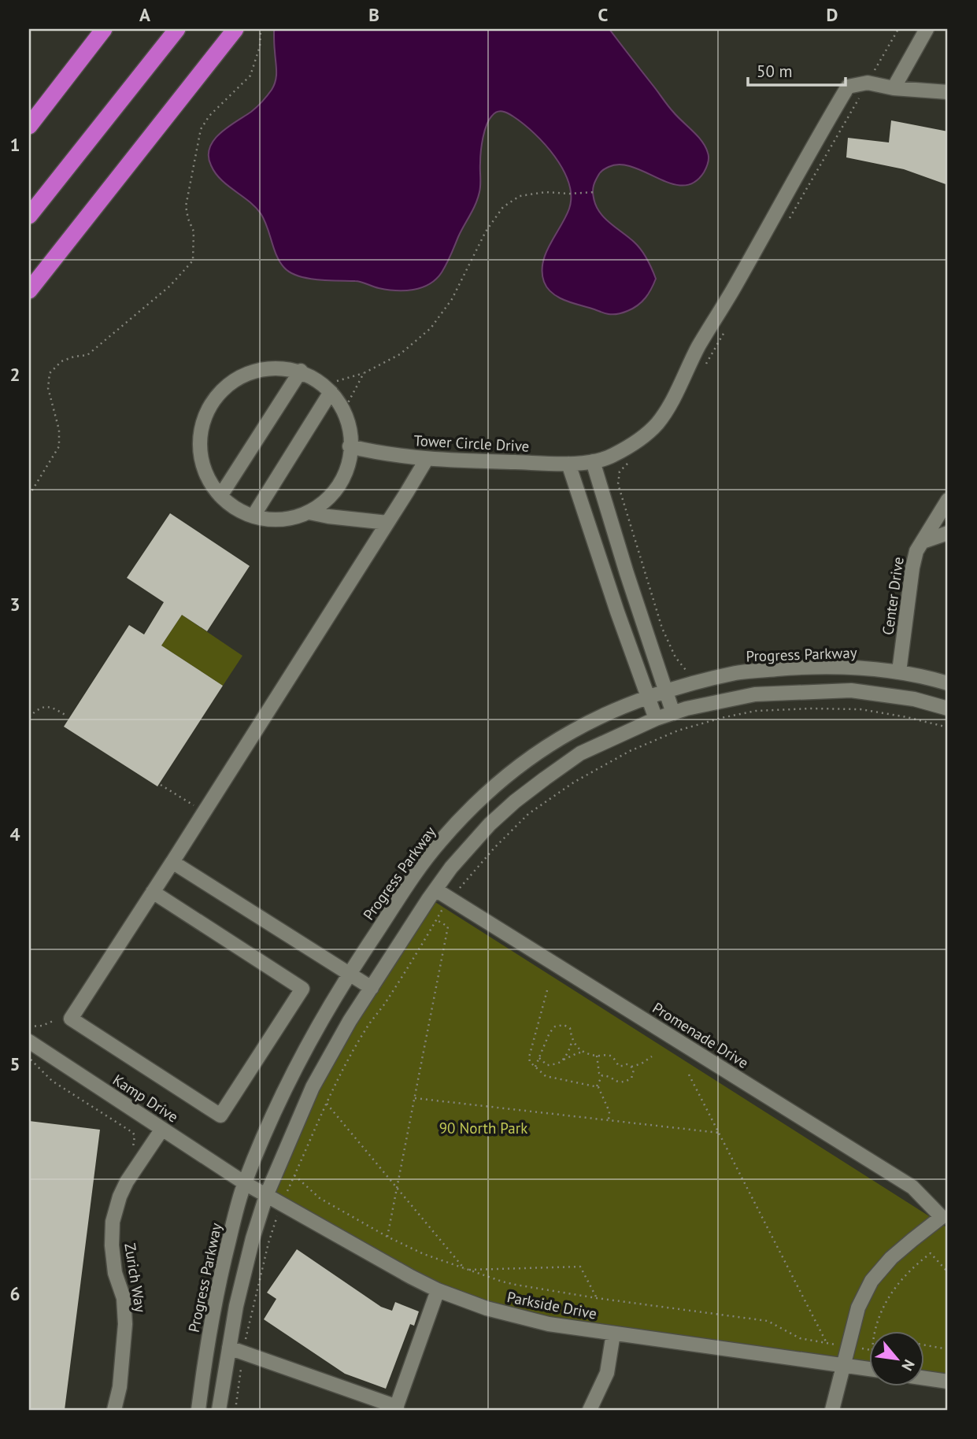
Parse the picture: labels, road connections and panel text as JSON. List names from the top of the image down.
{
  "streets": {
    "street": [
      "Tower Circle Drive",
      "Center Drive",
      "Progress Parkway",
      "Promenade Drive",
      "Kamp Drive",
      "Zurich Way",
      "Parkside Drive"
    ]
  },
  "crossings": [
    ["Center Drive", "Progress Parkway"],
    ["Progress Parkway", "Kamp Drive"],
    ["Progress Parkway", "Parkside Drive"],
    ["Kamp Drive", "Zurich Way"],
    ["Kamp Drive", "Parkside Drive"]
  ],
  "parks": ["90 North Park"],
  "scale_bar": "50 m",
  "north": "bottom right",
  "grid": {
    "columns": [
      "A",
      "B",
      "C",
      "D"
    ],
    "rows": [
      "1",
      "2",
      "3",
      "4",
      "5",
      "6"
    ]
  }
}
